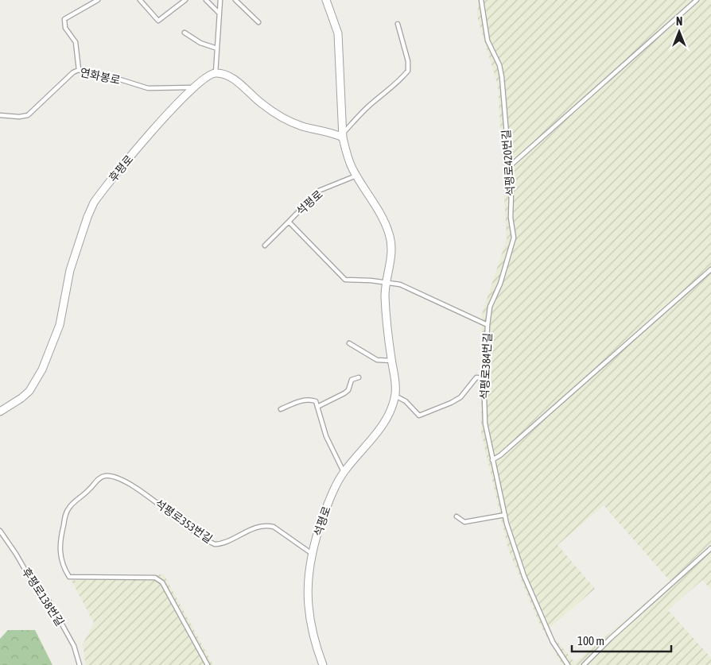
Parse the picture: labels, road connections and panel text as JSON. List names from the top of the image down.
{
  "streets": {
    "street": ["후평로", "석평로"],
    "lane": [
      "연화봉로",
      "석평로420번길",
      "석평로384번길",
      "석평로353번길",
      "후평로138번길"
    ]
  },
  "crossings": [
    ["연화봉로", "후평로"],
    ["석평로420번길", "석평로384번길"],
    ["석평로", "석평로384번길"],
    ["석평로", "석평로353번길"]
  ],
  "scale_bar": "100 m",
  "north": "top"
}
